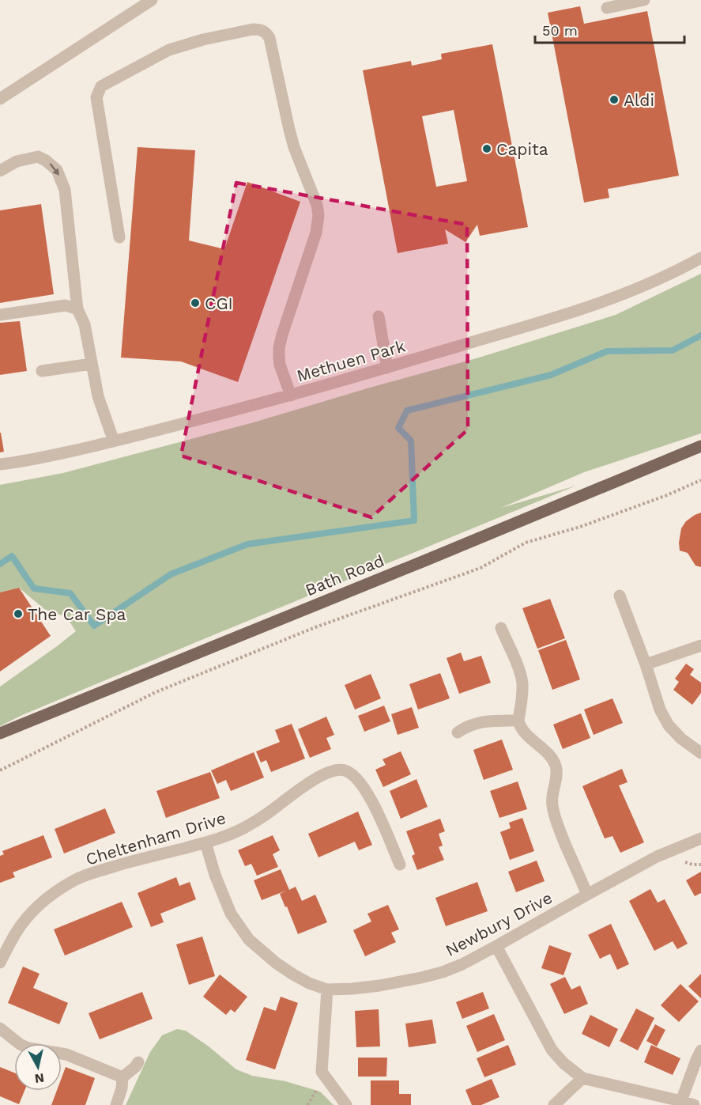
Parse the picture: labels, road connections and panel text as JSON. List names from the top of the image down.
{
  "streets": {
    "main road": ["Bath Road"],
    "street": ["Methuen Park", "Cheltenham Drive", "Newbury Drive"]
  },
  "crossings": [
    ["Cheltenham Drive", "Newbury Drive"]
  ],
  "places": [
    "Aldi",
    "Capita",
    "CGI",
    "The Car Spa"
  ],
  "scale_bar": "50 m",
  "north": "bottom"
}
